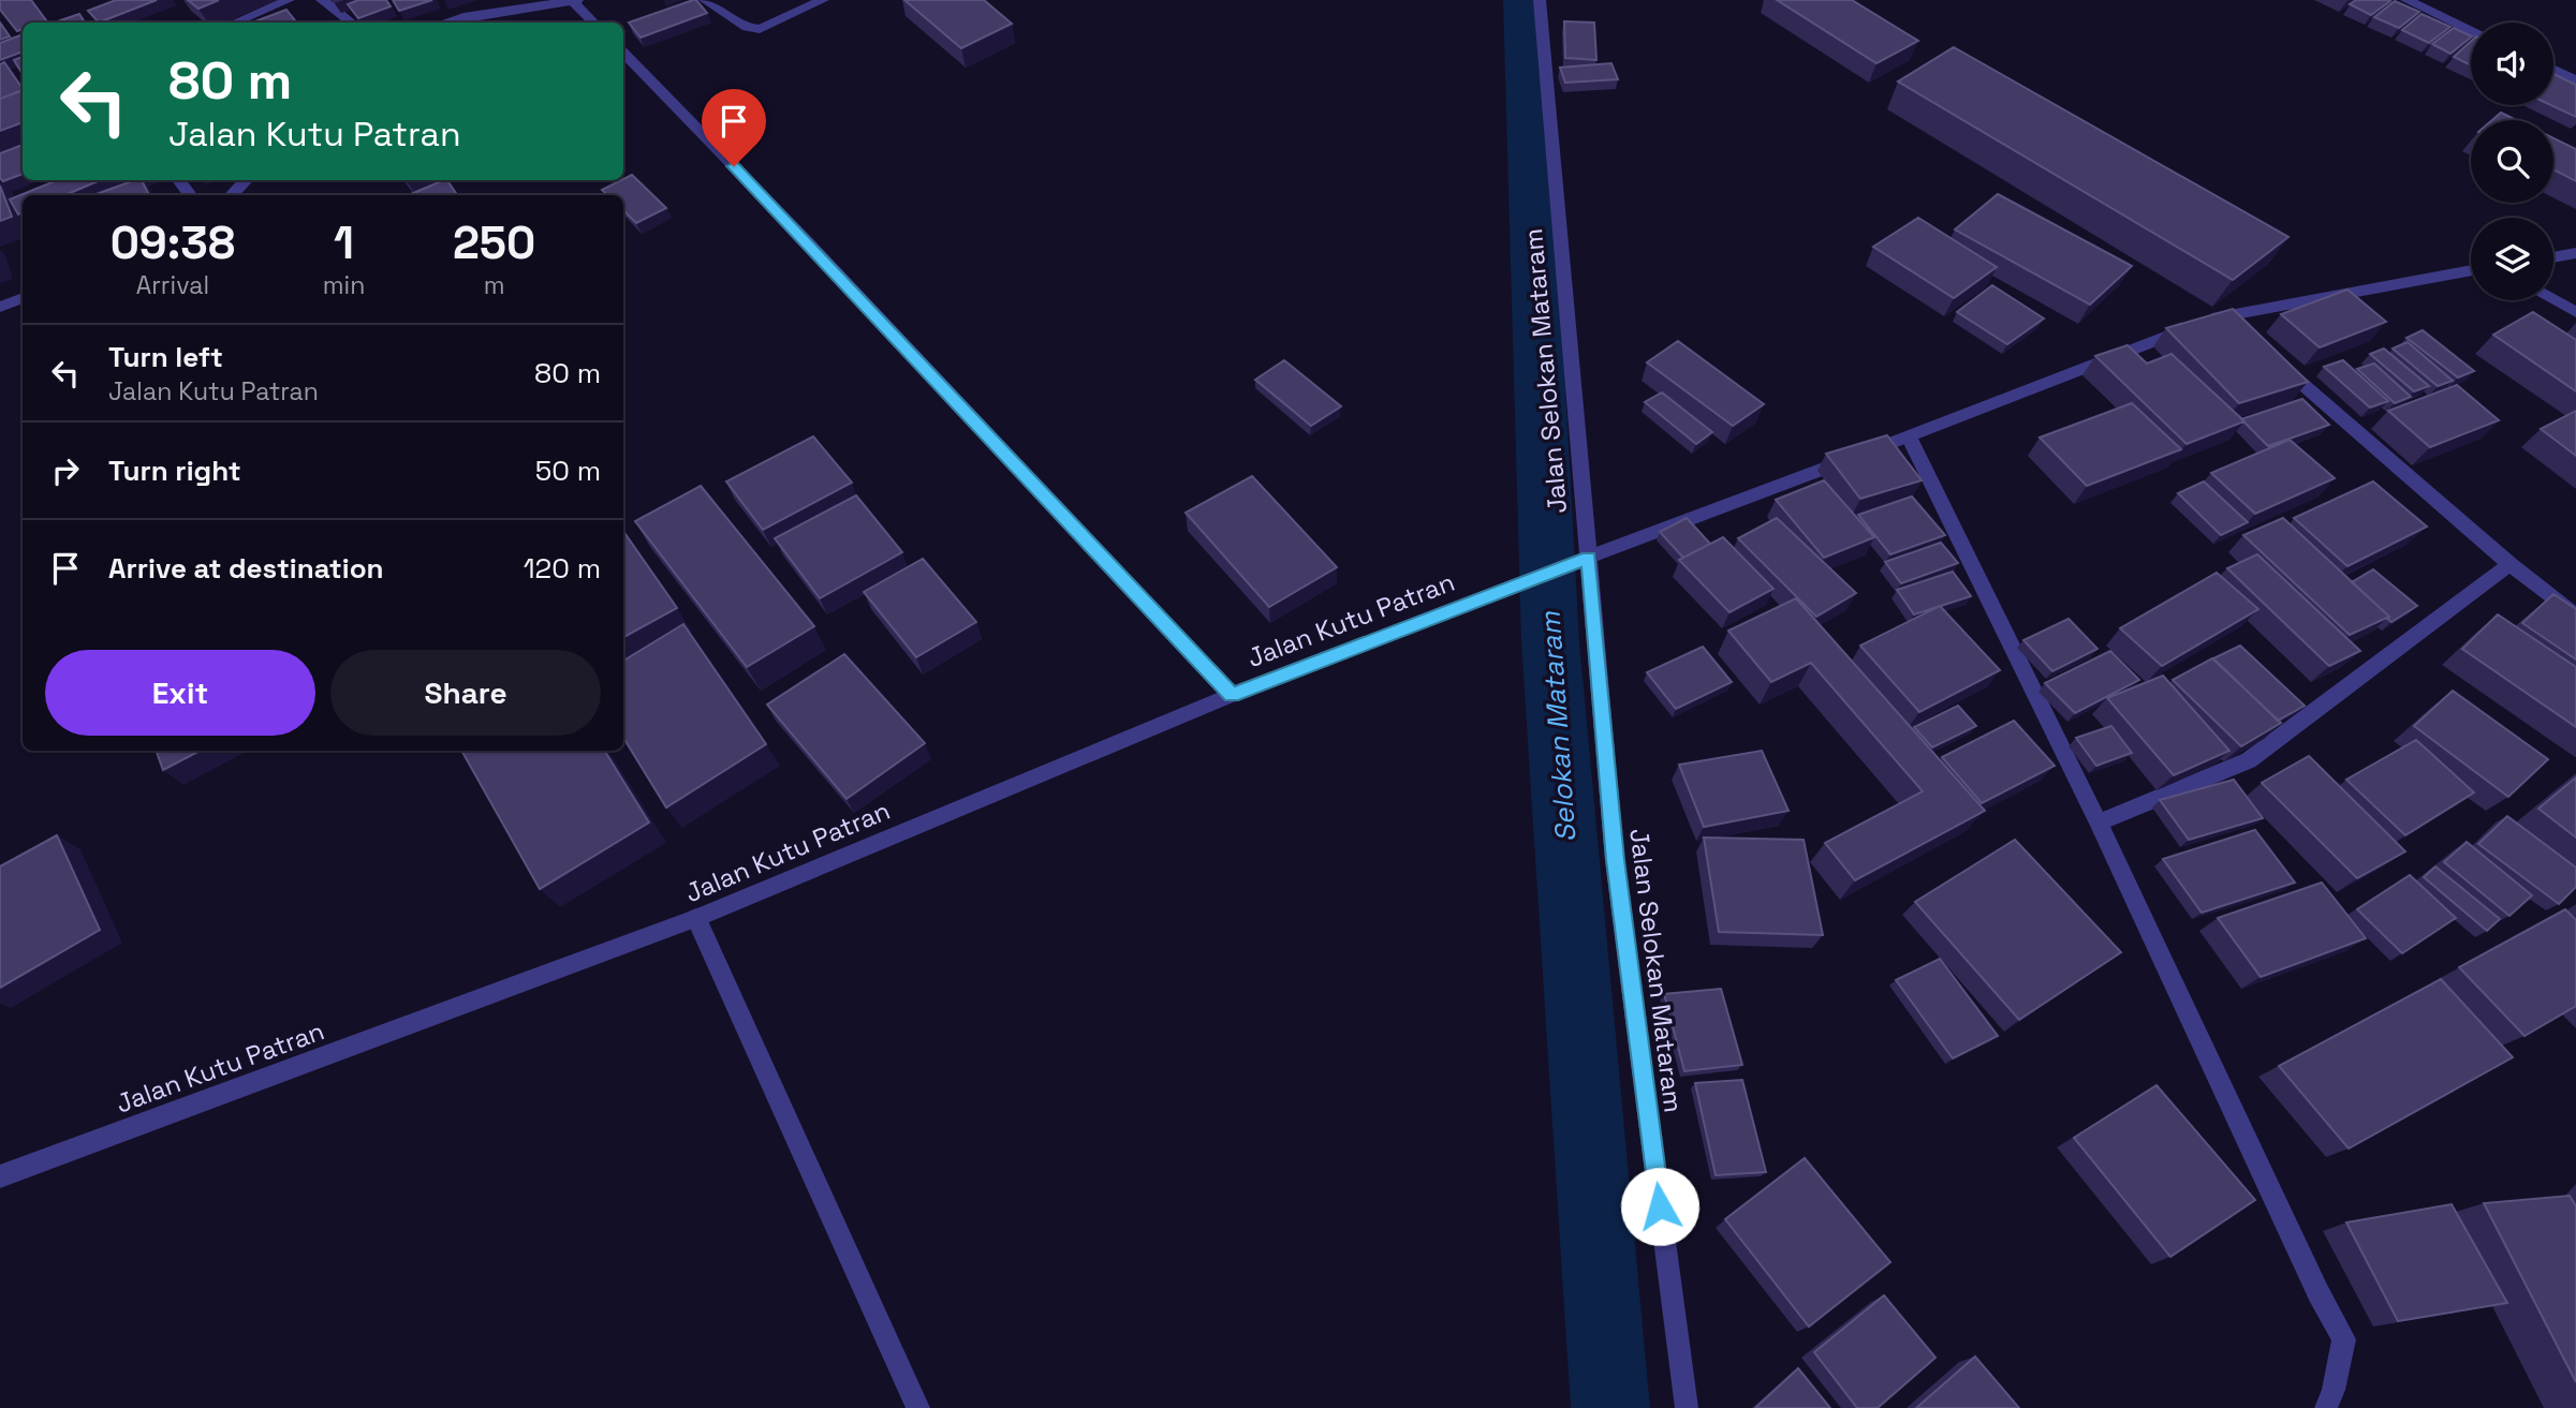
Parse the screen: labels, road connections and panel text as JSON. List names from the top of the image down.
{
  "streets": {
    "street": ["Jalan Selokan Mataram", "Jalan Kutu Patran"]
  },
  "crossings": [
    ["Jalan Selokan Mataram", "Jalan Kutu Patran"]
  ],
  "water": ["Selokan Mataram"],
  "page": {
    "turn": ["80 m", "Jalan Kutu Patran"],
    "eta": [
      "09:38",
      "Arrival",
      "1",
      "min",
      "250",
      "m"
    ],
    "list": [
      {
        "name": "Turn left",
        "note": "Jalan Kutu Patran",
        "value": "80 m"
      },
      {
        "name": "Turn right",
        "value": "50 m"
      },
      {
        "name": "Arrive at destination",
        "value": "120 m"
      }
    ],
    "buttons": ["Exit", "Share"]
  }
}
